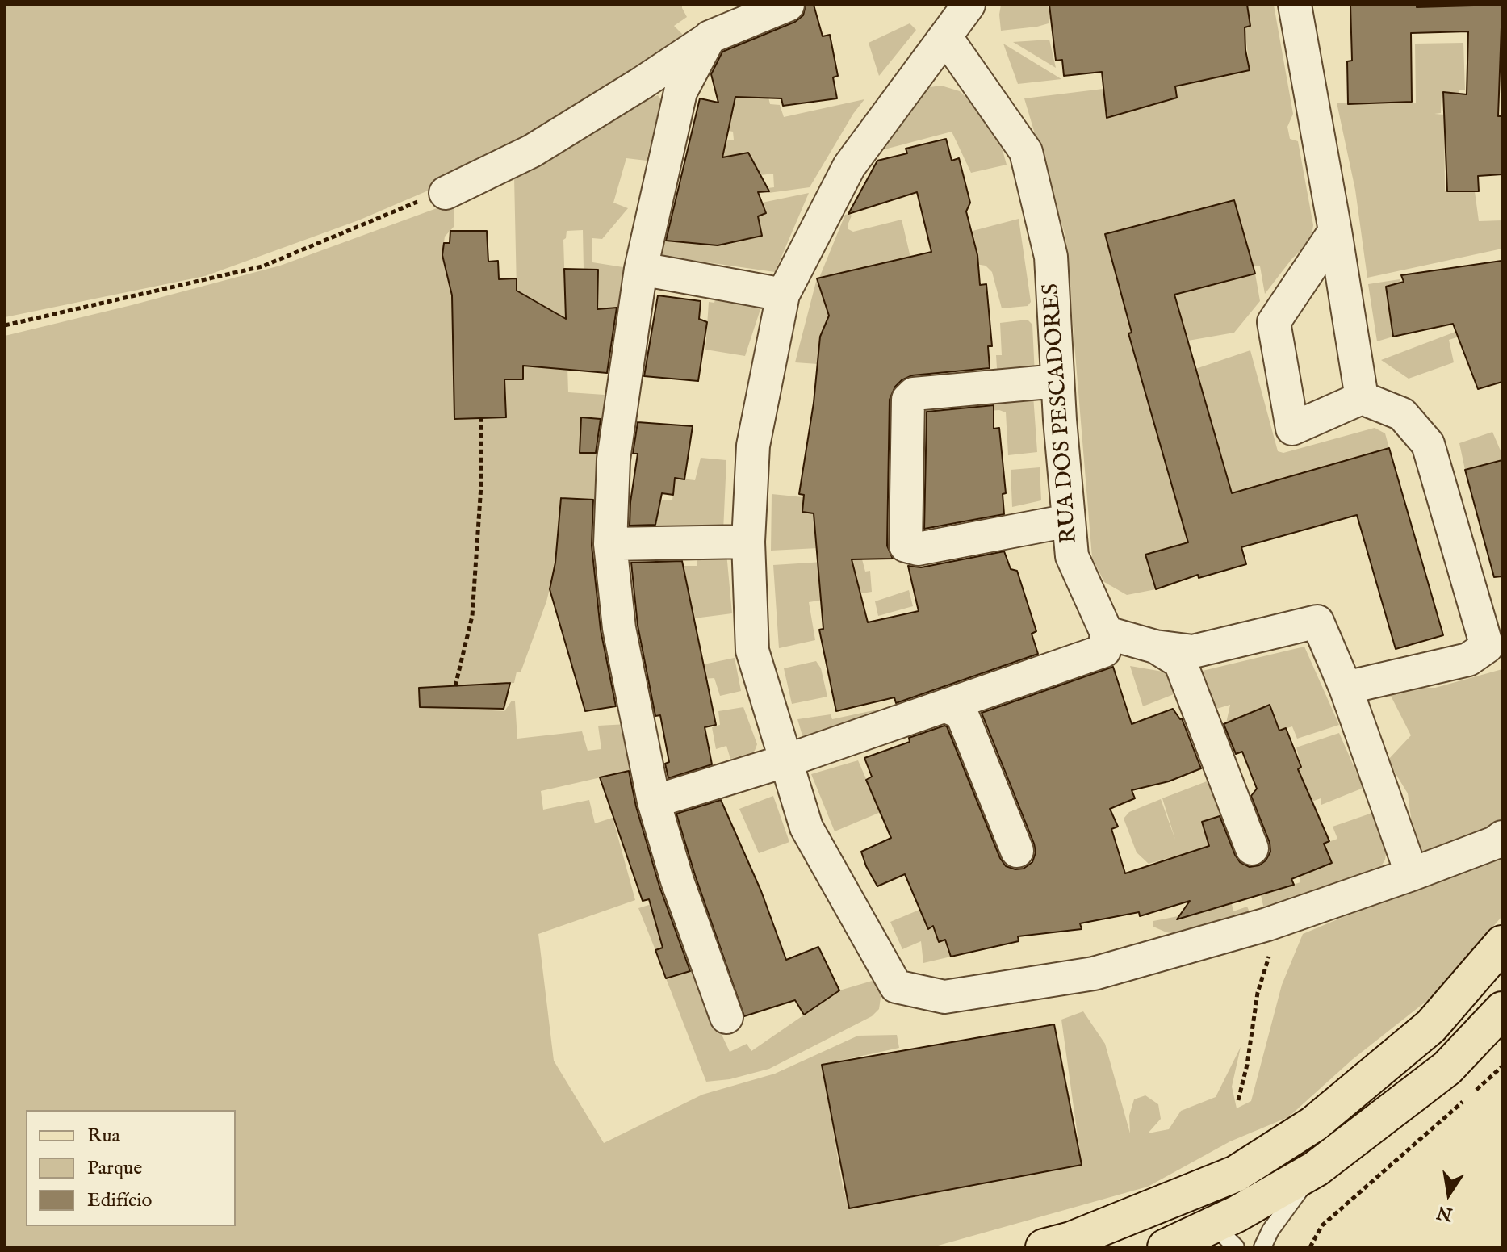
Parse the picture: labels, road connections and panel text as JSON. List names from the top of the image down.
{
  "streets": {
    "street": ["RUA DOS PESCADORES"]
  },
  "legend": ["Rua", "Parque", "Edifício"],
  "north": "bottom"
}
